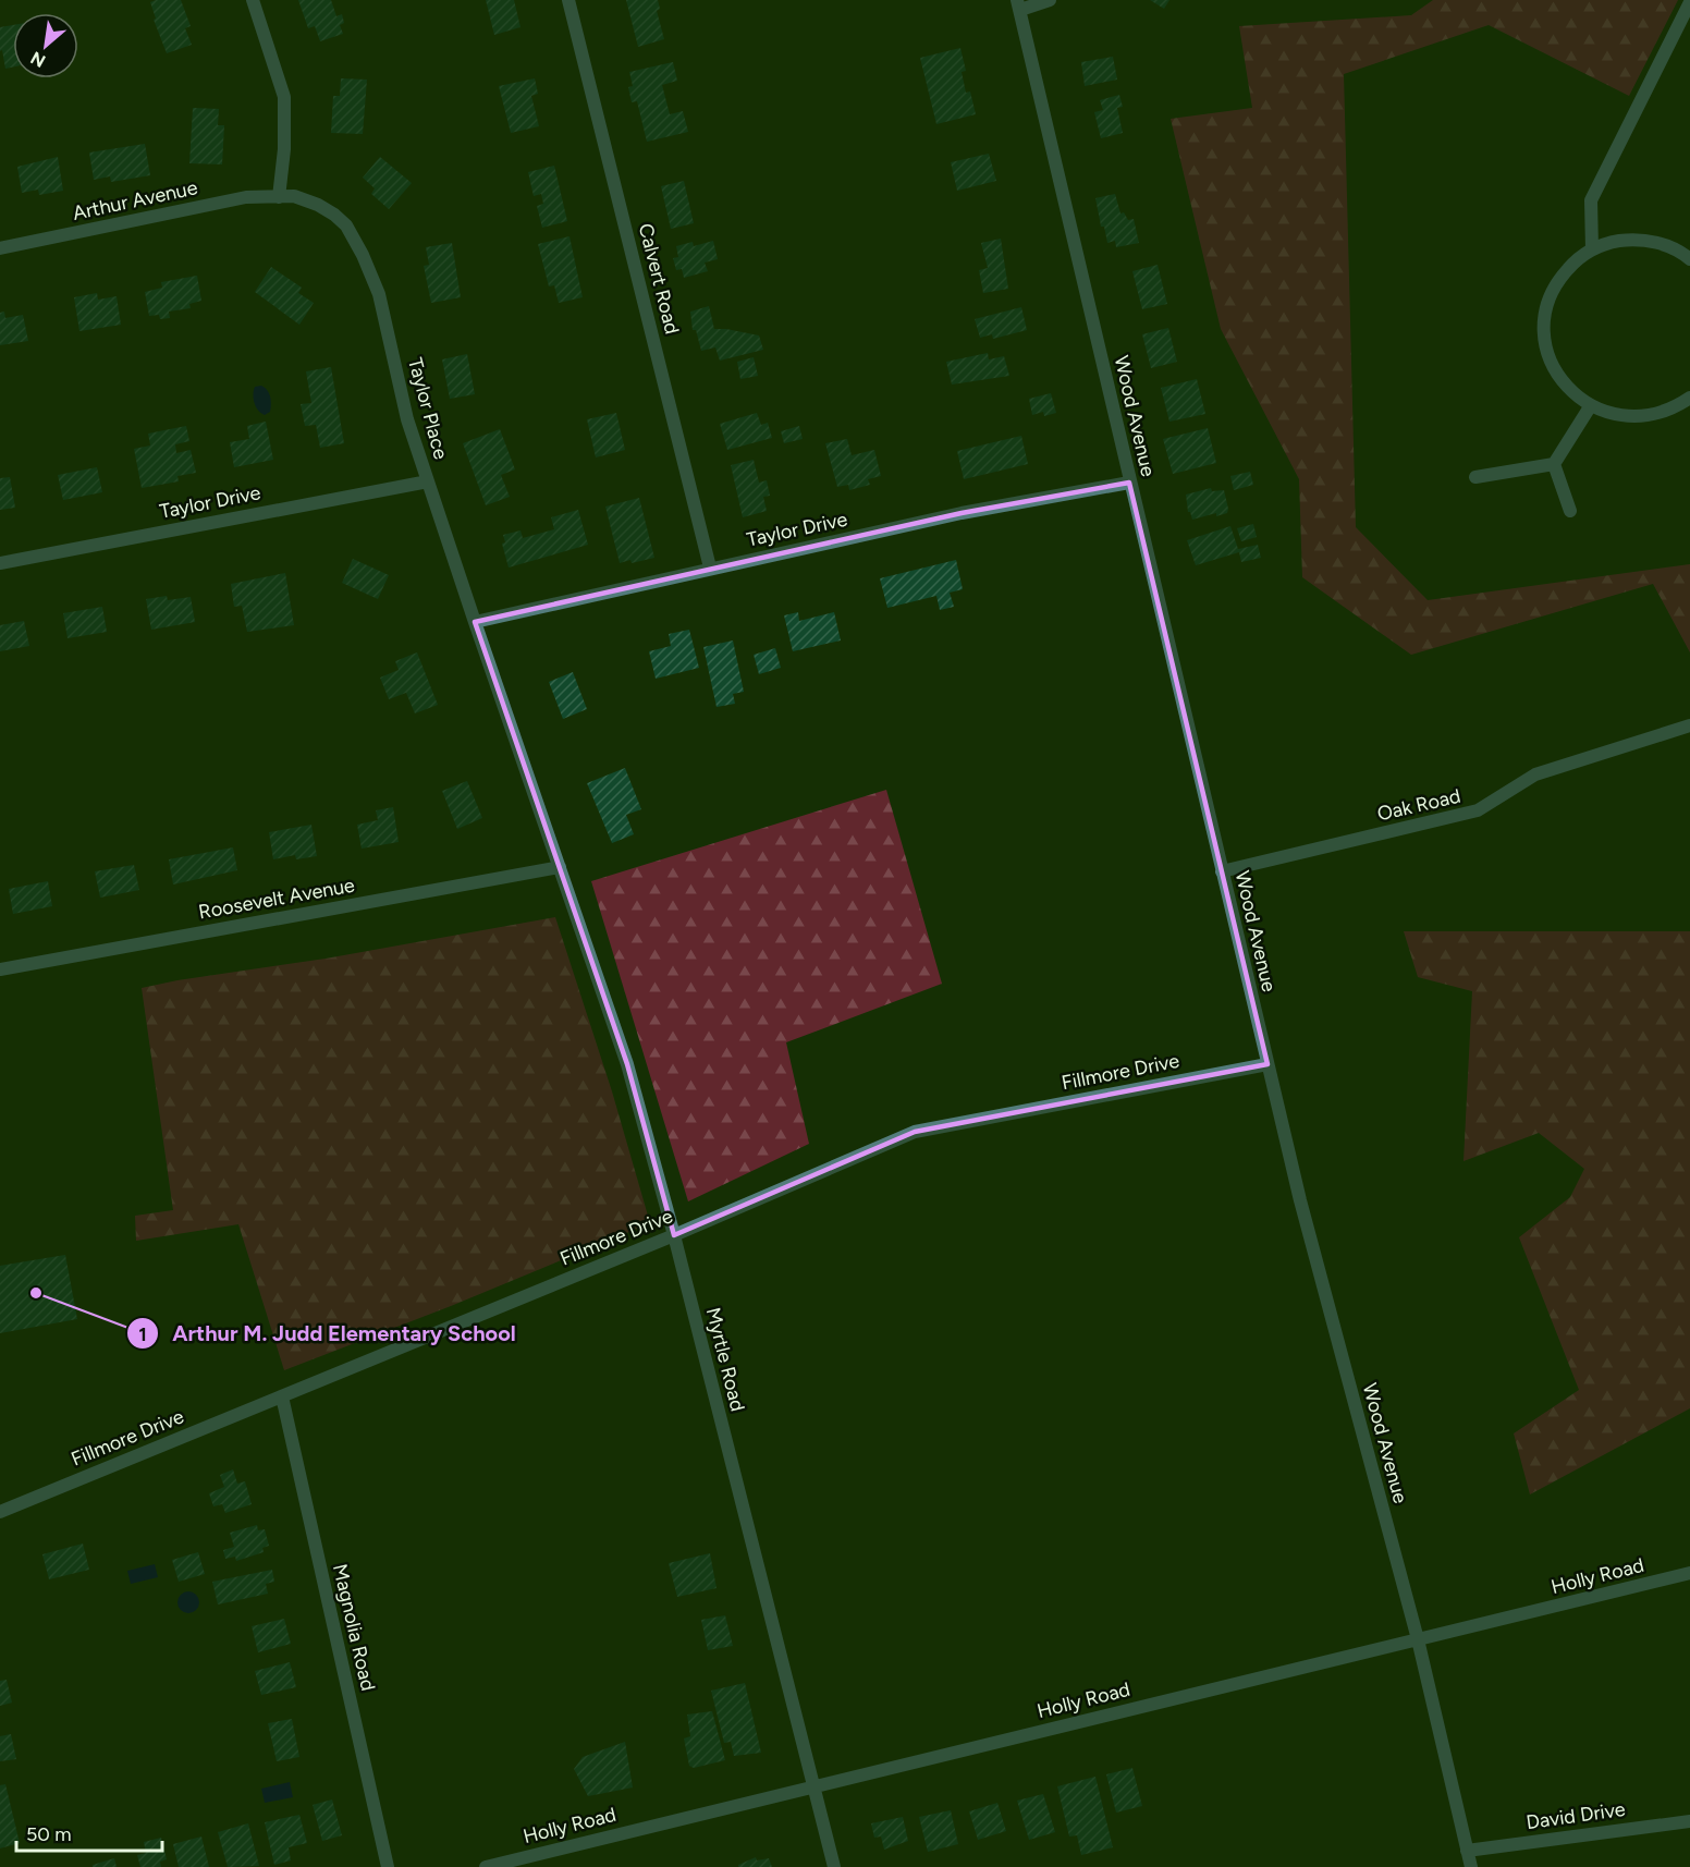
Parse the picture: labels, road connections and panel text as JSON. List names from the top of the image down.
{
  "streets": {
    "street": [
      "Arthur Avenue",
      "Calvert Road",
      "Taylor Place",
      "Wood Avenue",
      "Taylor Drive",
      "Oak Road",
      "Roosevelt Avenue",
      "Fillmore Drive",
      "Myrtle Road",
      "Holly Road",
      "Magnolia Road",
      "David Drive"
    ]
  },
  "crossings": [
    ["Arthur Avenue", "Taylor Place"],
    ["Calvert Road", "Taylor Drive"],
    ["Taylor Place", "Taylor Drive"],
    ["Taylor Place", "Roosevelt Avenue"],
    ["Taylor Place", "Myrtle Road"],
    ["Wood Avenue", "Taylor Drive"],
    ["Wood Avenue", "Oak Road"],
    ["Wood Avenue", "Fillmore Drive"],
    ["Wood Avenue", "Holly Road"],
    ["Wood Avenue", "David Drive"],
    ["Roosevelt Avenue", "Myrtle Road"],
    ["Fillmore Drive", "Myrtle Road"],
    ["Fillmore Drive", "Magnolia Road"],
    ["Myrtle Road", "Holly Road"]
  ],
  "places": ["Arthur M. Judd Elementary School"],
  "scale_bar": "50 m",
  "north": "bottom left"
}
